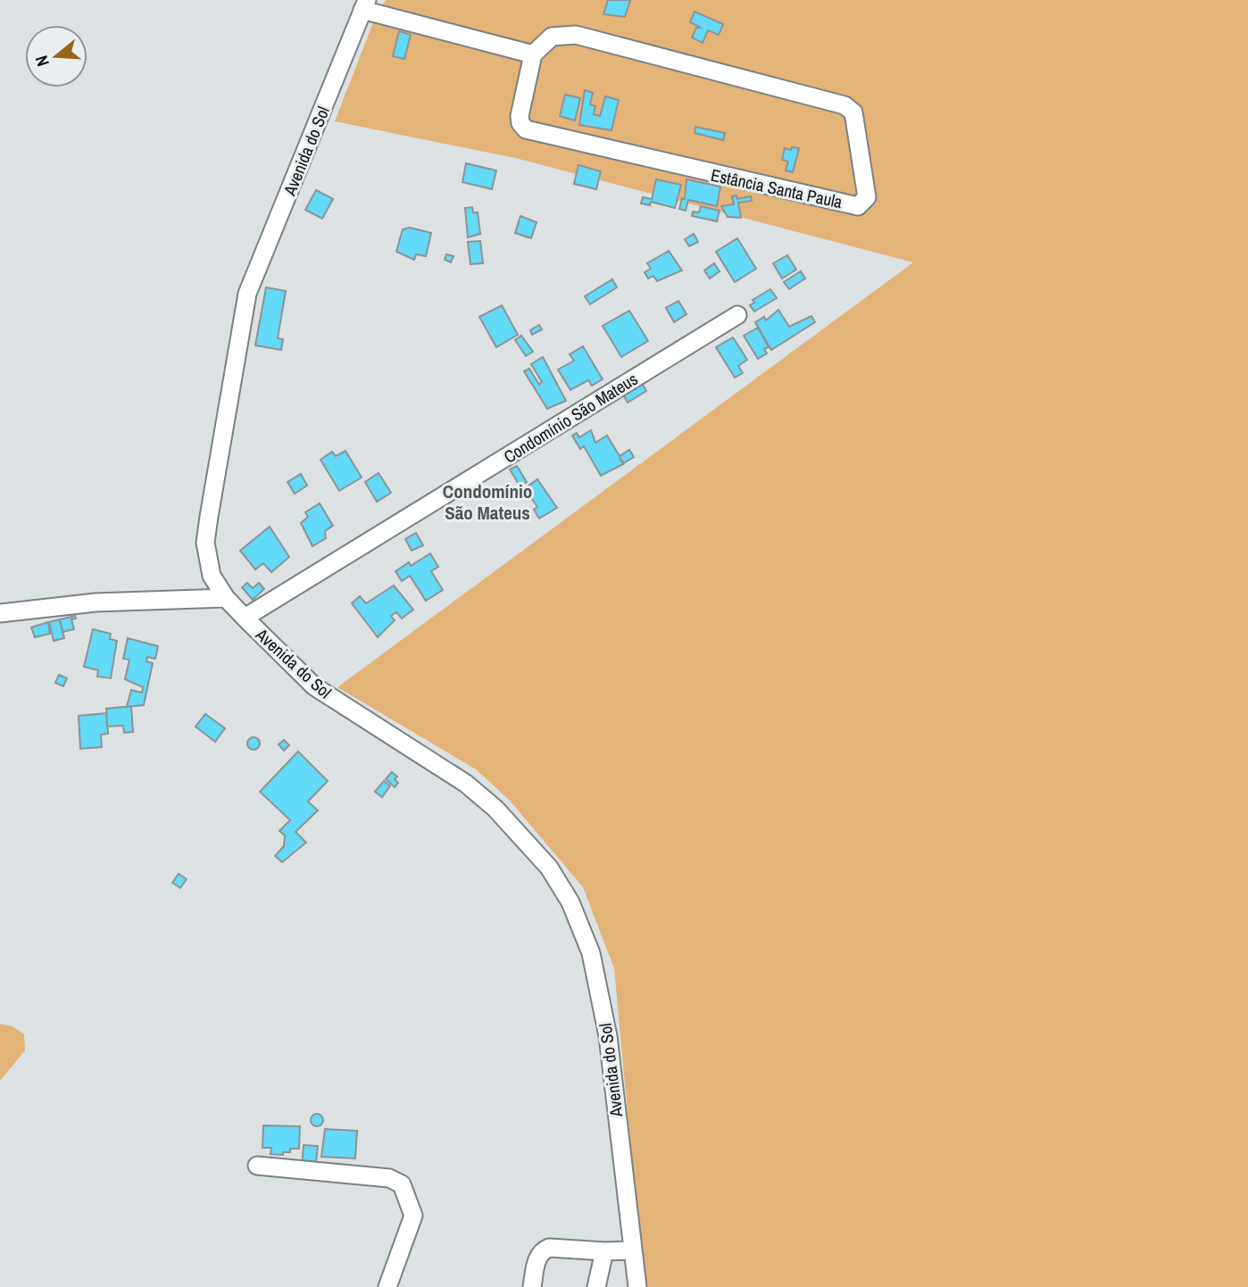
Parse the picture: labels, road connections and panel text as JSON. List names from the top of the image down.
{
  "streets": {
    "street": ["Avenida do Sol", "Estância Santa Paula", "Condomínio São Mateus"]
  },
  "crossings": [
    ["Avenida do Sol", "Condomínio São Mateus"]
  ],
  "districts": ["Condomínio São Mateus"],
  "north": "left"
}
